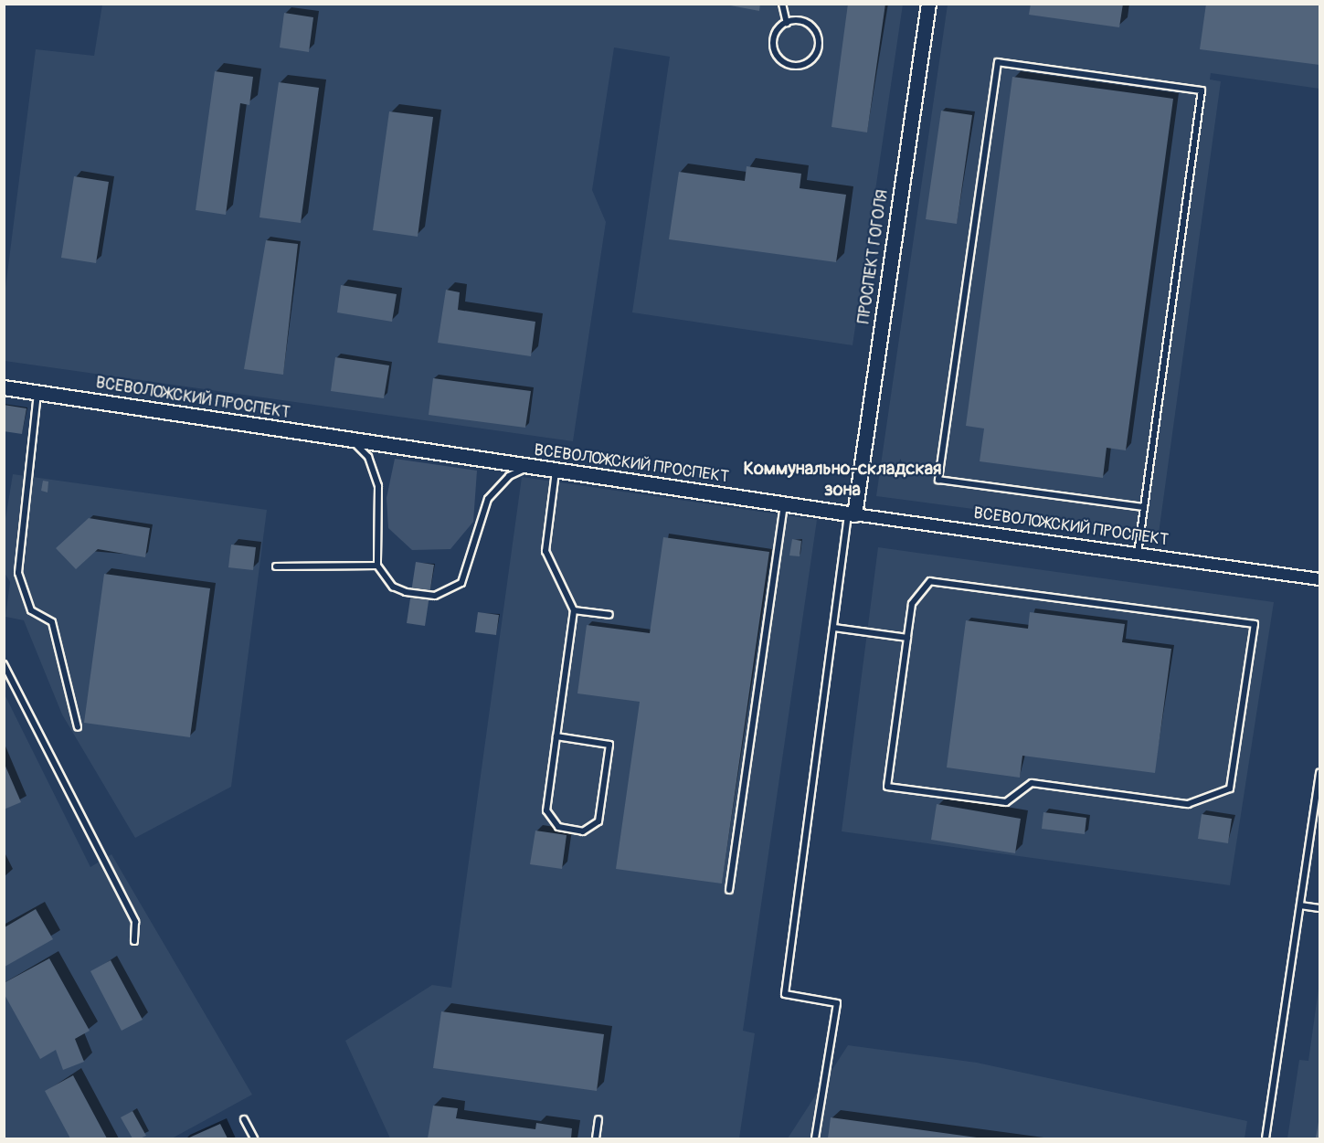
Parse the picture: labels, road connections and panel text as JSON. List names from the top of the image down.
{
  "streets": {
    "street": ["ПРОСПЕКТ ГОГОЛЯ", "ВСЕВОЛОЖСКИЙ ПРОСПЕКТ"]
  },
  "crossings": [
    ["ПРОСПЕКТ ГОГОЛЯ", "ВСЕВОЛОЖСКИЙ ПРОСПЕКТ"]
  ],
  "districts": ["Коммунально-складская зона"]
}
